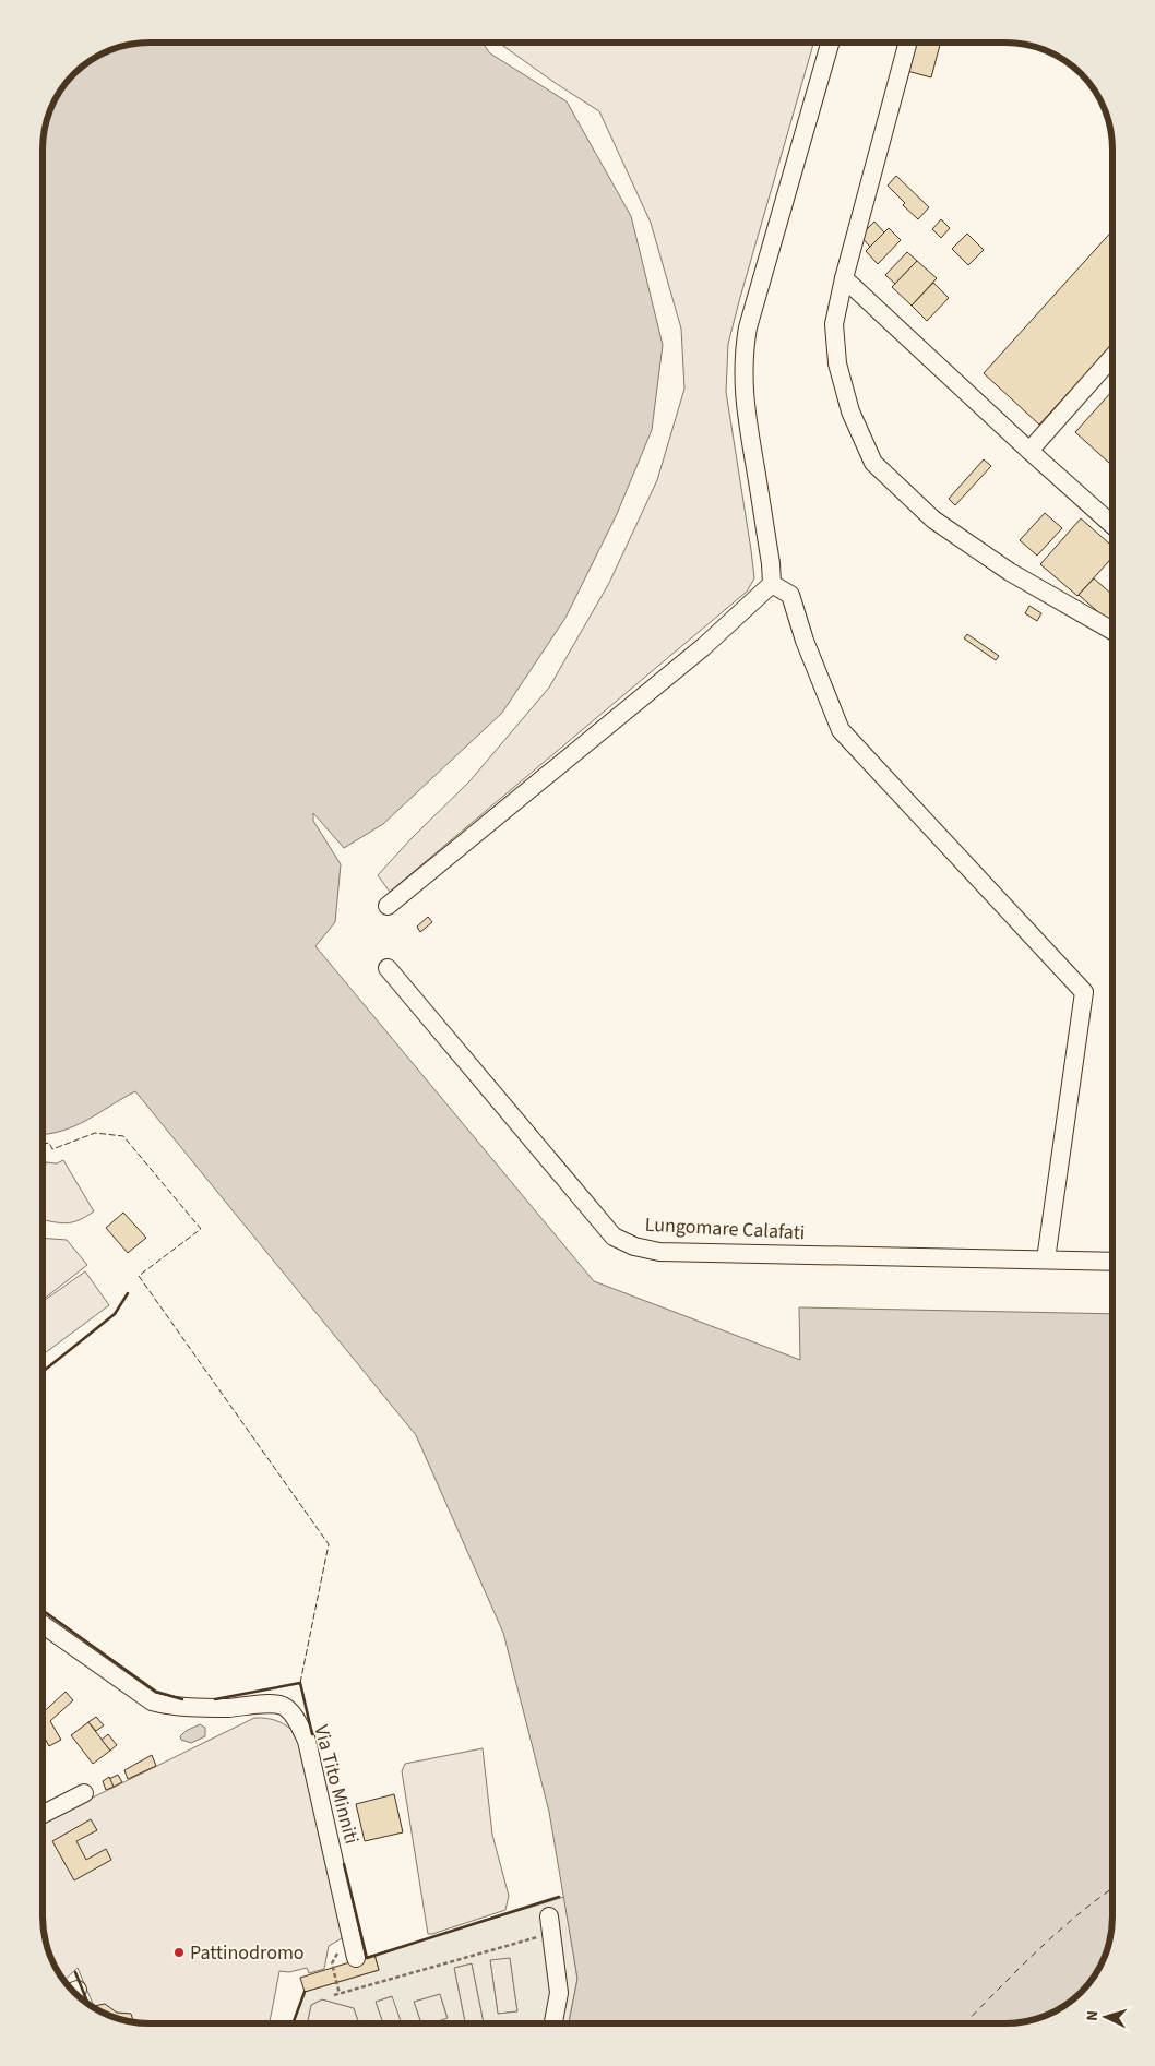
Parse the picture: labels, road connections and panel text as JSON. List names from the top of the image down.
{
  "streets": {
    "street": ["Lungomare Calafati", "Via Tito Minniti"]
  },
  "places": ["Pattinodromo"],
  "north": "left"
}
